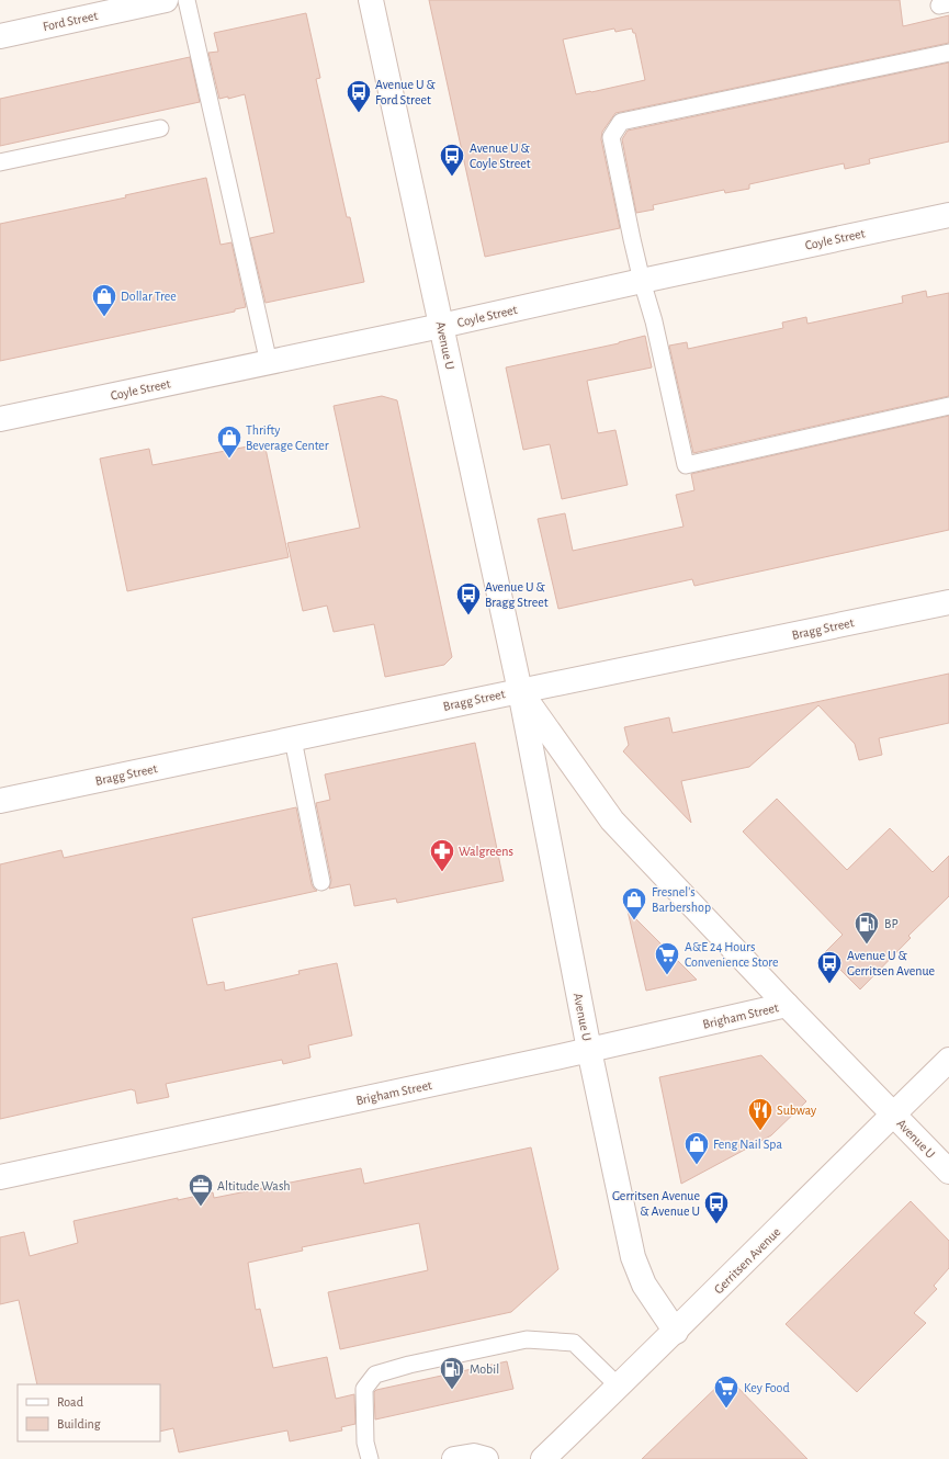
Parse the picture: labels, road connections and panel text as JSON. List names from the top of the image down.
{
  "streets": {
    "street": [
      "Ford Street",
      "Coyle Street",
      "Avenue U",
      "Bragg Street",
      "Brigham Street",
      "Gerritsen Avenue"
    ]
  },
  "crossings": [
    ["Coyle Street", "Avenue U"],
    ["Avenue U", "Bragg Street"],
    ["Avenue U", "Brigham Street"],
    ["Avenue U", "Gerritsen Avenue"]
  ],
  "places": {
    "bus stop": [
      "Avenue U & Ford Street",
      "Avenue U & Coyle Street",
      "Avenue U & Bragg Street",
      "Avenue U & Gerritsen Avenue",
      "Gerritsen Avenue & Avenue U"
    ],
    "shop": [
      "Dollar Tree",
      "Thrifty Beverage Center",
      "Fresnel's Barbershop",
      "Feng Nail Spa"
    ],
    "pharmacy": ["Walgreens"],
    "fuel station": ["BP", "Mobil"],
    "supermarket": ["A&E 24 Hours Convenience Store", "Key Food"],
    "restaurant": ["Subway"],
    "office": ["Altitude Wash"]
  },
  "legend": ["Road", "Building"]
}
